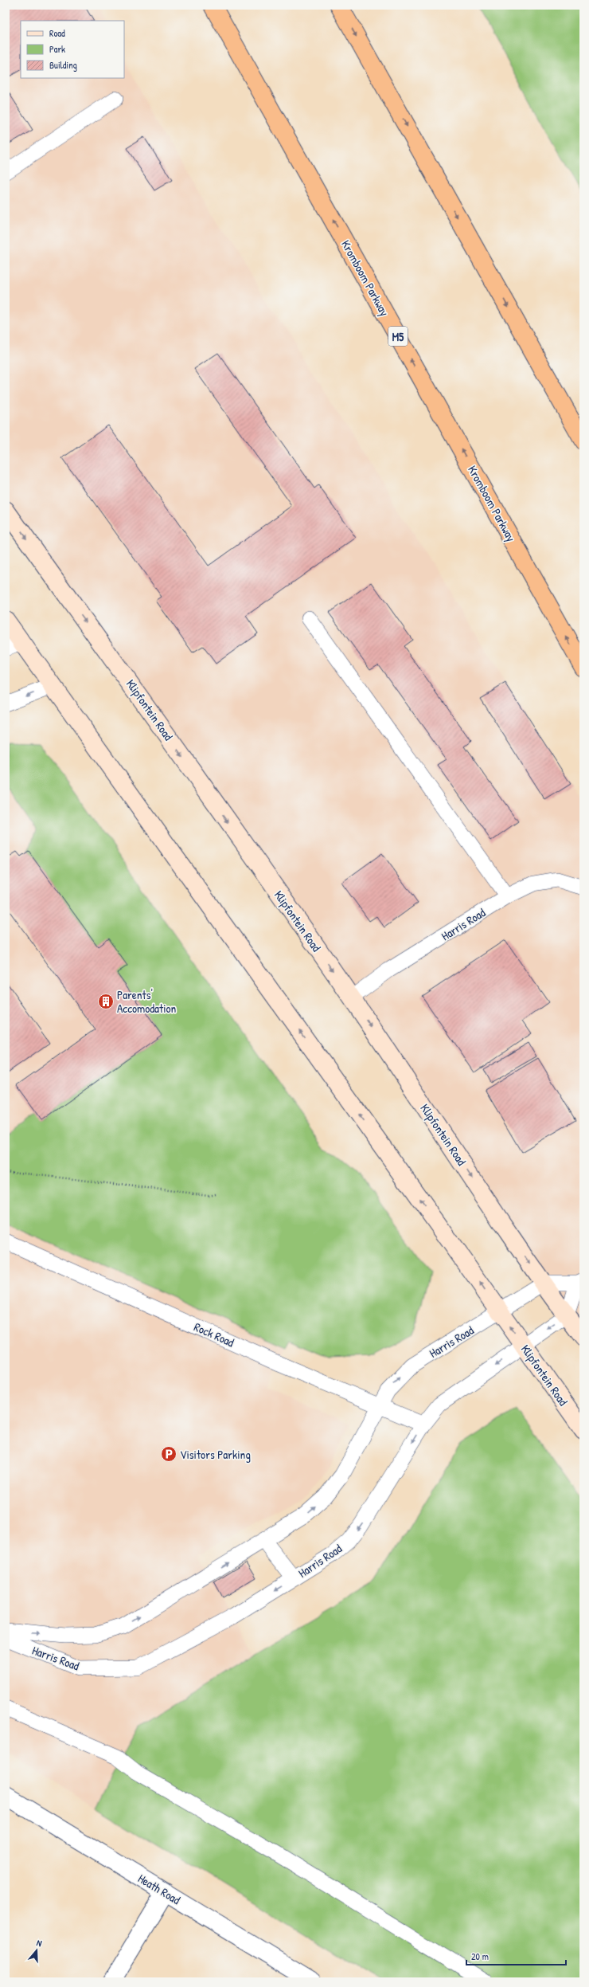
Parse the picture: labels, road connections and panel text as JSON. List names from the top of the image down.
{
  "streets": {
    "highway": ["Kromboom Parkway", "M5"],
    "main road": ["Klipfontein Road"],
    "street": ["Heath Road"],
    "lane": ["Harris Road", "Rock Road"]
  },
  "crossings": [
    ["Klipfontein Road", "Harris Road"],
    ["Harris Road", "Rock Road"]
  ],
  "places": {
    "building": ["Parents' Accomodation"],
    "parking": ["Visitors Parking"]
  },
  "legend": ["Road", "Park", "Building"],
  "scale_bar": "20 m",
  "north": "top"
}
